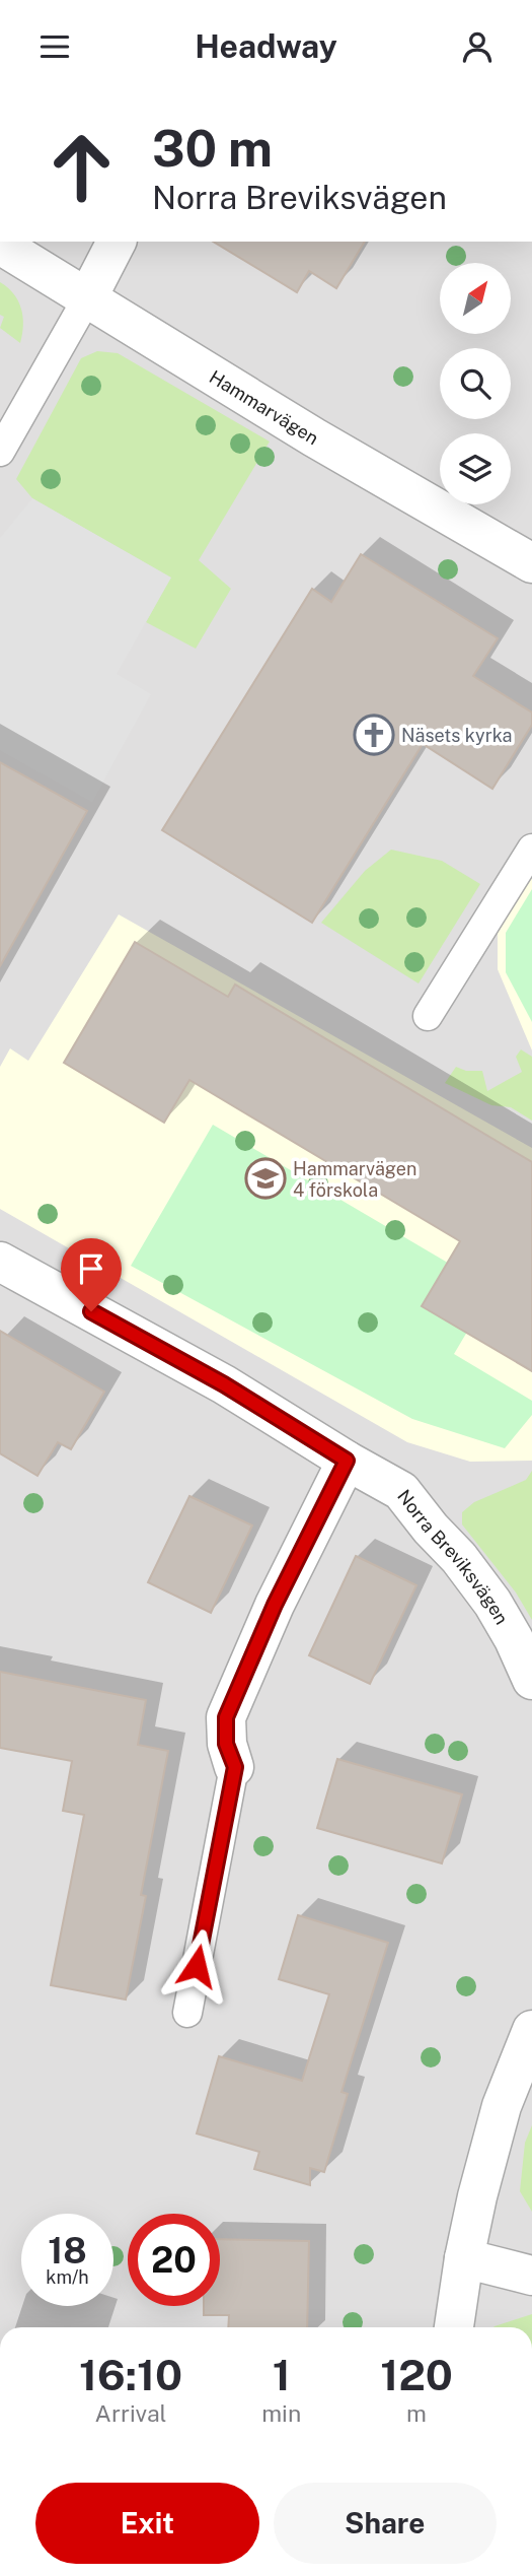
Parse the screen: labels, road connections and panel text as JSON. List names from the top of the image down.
{
  "streets": {
    "street": ["Hammarvägen", "Norra Breviksvägen"]
  },
  "places": {
    "church": ["Näsets kyrka"],
    "school or university": ["Hammarvägen 4 förskola"]
  },
  "north": "top right",
  "page": {
    "header": "Headway",
    "turn": ["30 m", "Norra Breviksvägen"],
    "speed": "18 km/h",
    "limit": "20",
    "eta": [
      "16:10",
      "Arrival",
      "1",
      "min",
      "120",
      "m"
    ],
    "buttons": ["Exit", "Share"]
  }
}
